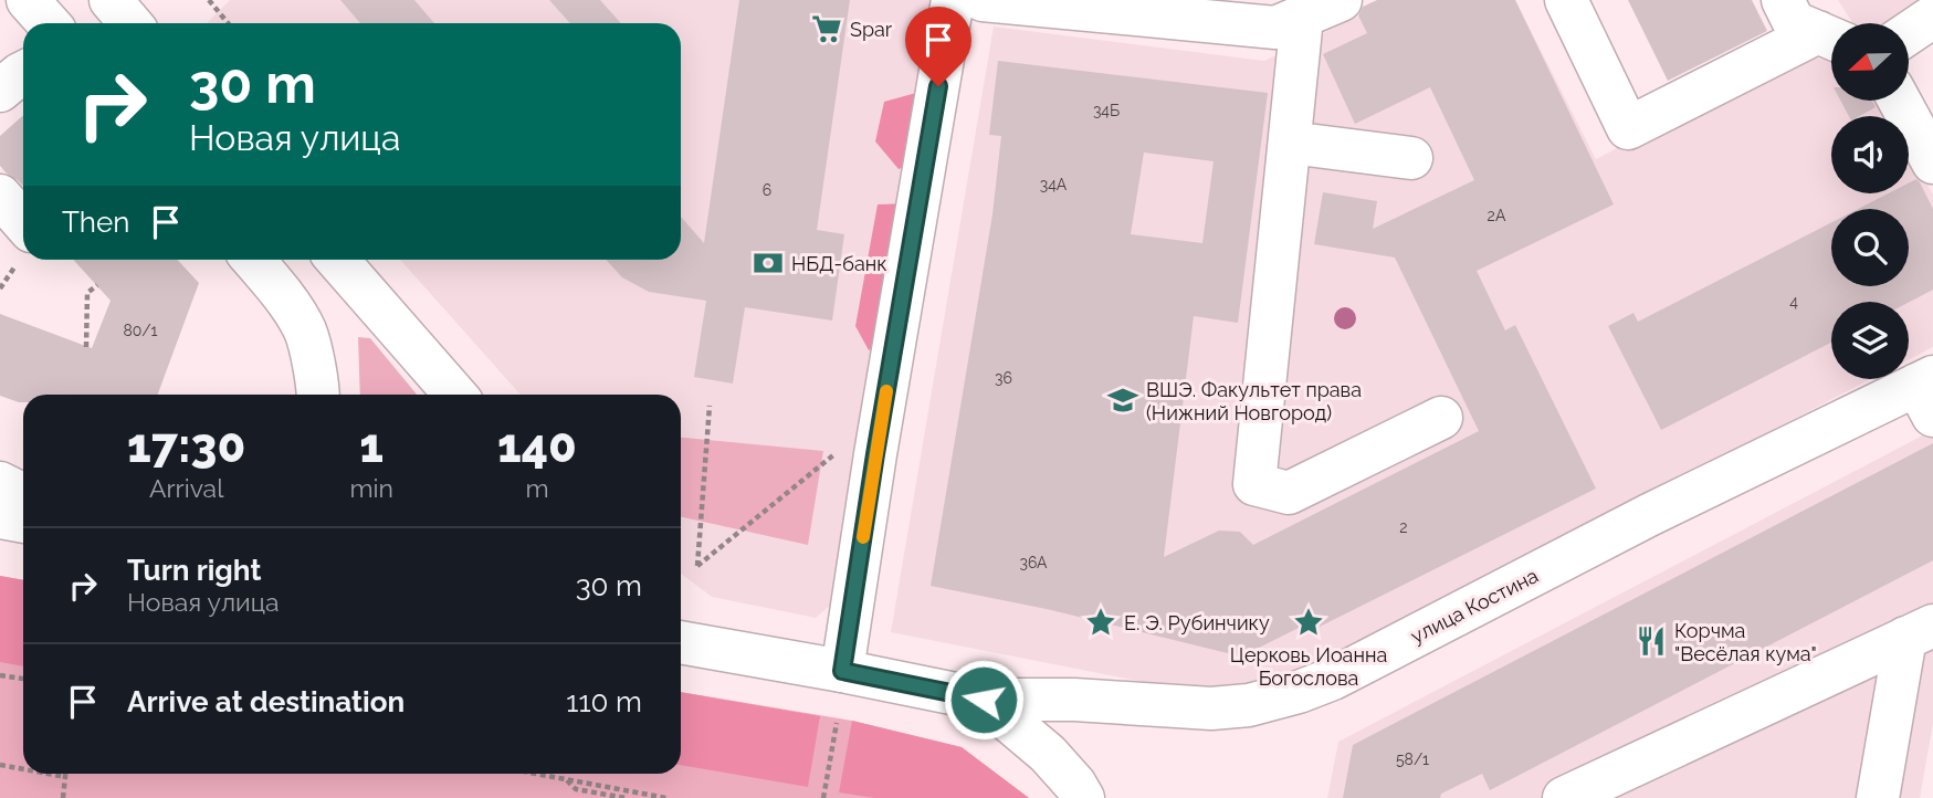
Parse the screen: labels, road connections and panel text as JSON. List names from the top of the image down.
{
  "streets": {
    "street": ["улица Костина"]
  },
  "places": {
    "supermarket": ["Spar"],
    "bank": ["НБД-банк"],
    "school or university": ["ВШЭ. Факультет права (Нижний Новгород)"],
    "place": ["Е. Э. Рубинчику", "Церковь Иоанна Богослова"],
    "restaurant": ["Корчма \"Весёлая кума\""]
  },
  "house_numbers": [
    "34Б",
    "34А",
    "6",
    "2А",
    "4",
    "80/1",
    "36",
    "2",
    "36А",
    "58/1"
  ],
  "north": "left",
  "page": {
    "turn": ["30 m", "Новая улица"],
    "then": "Then",
    "eta": [
      "17:30",
      "Arrival",
      "1",
      "min",
      "140",
      "m"
    ],
    "list": [
      {
        "name": "Turn right",
        "note": "Новая улица",
        "value": "30 m"
      },
      {
        "name": "Arrive at destination",
        "value": "110 m"
      }
    ]
  }
}
